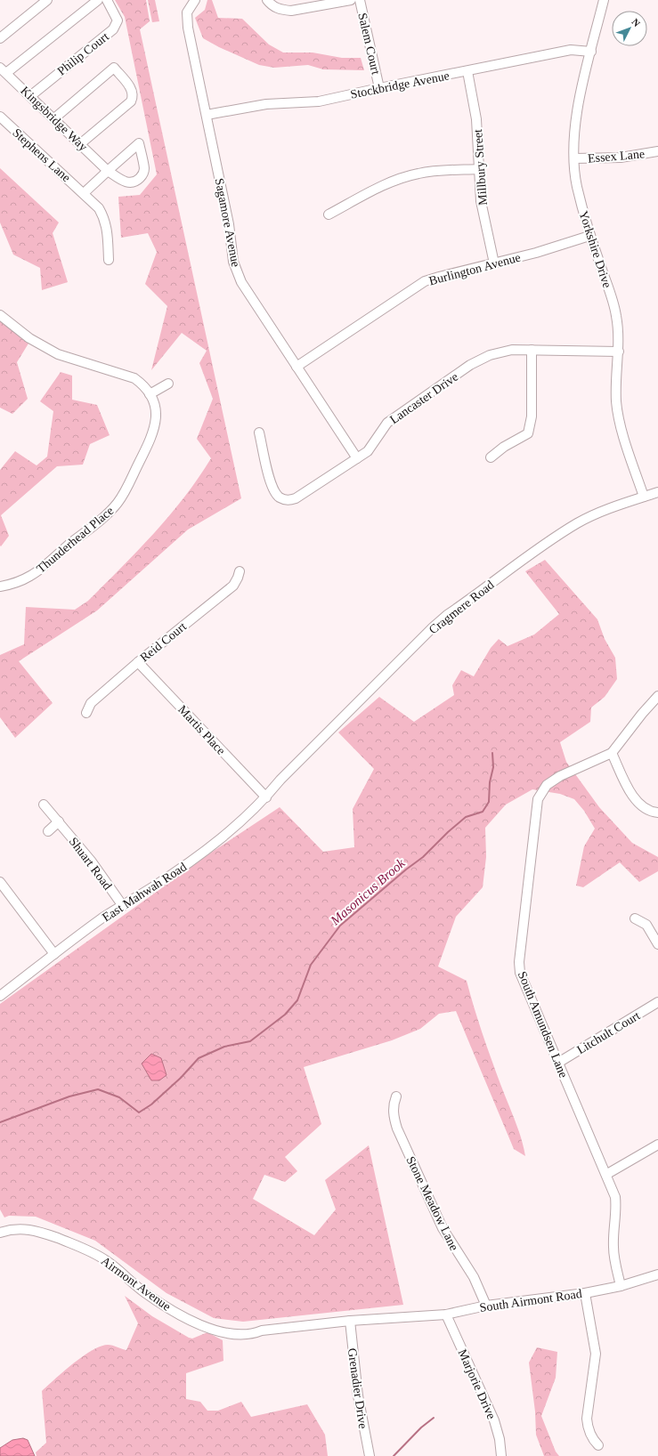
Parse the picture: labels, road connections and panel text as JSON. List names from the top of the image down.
{
  "streets": {
    "street": [
      "Salem Court",
      "Philip Court",
      "Stockbridge Avenue",
      "Kingsbridge Way",
      "Stephens Lane",
      "Essex Lane",
      "Millbury Street",
      "Sagamore Avenue",
      "Yorkshire Drive",
      "Burlington Avenue",
      "Lancaster Drive",
      "Thunderhead Place",
      "Cragmere Road",
      "Reid Court",
      "Martis Place",
      "Shuart Road",
      "East Mahwah Road",
      "South Amundsen Lane",
      "Litchult Court",
      "Stone Meadow Lane",
      "Airmont Avenue",
      "South Airmont Road",
      "Marjorie Drive",
      "Grenadier Drive"
    ]
  },
  "crossings": [
    ["Salem Court", "Stockbridge Avenue"],
    ["Philip Court", "Kingsbridge Way"],
    ["Stockbridge Avenue", "Millbury Street"],
    ["Stockbridge Avenue", "Sagamore Avenue"],
    ["Stockbridge Avenue", "Yorkshire Drive"],
    ["Essex Lane", "Yorkshire Drive"],
    ["Millbury Street", "Burlington Avenue"],
    ["Sagamore Avenue", "Burlington Avenue"],
    ["Sagamore Avenue", "Lancaster Drive"],
    ["Yorkshire Drive", "Burlington Avenue"],
    ["Yorkshire Drive", "Lancaster Drive"],
    ["Yorkshire Drive", "Cragmere Road"],
    ["Cragmere Road", "East Mahwah Road"],
    ["Reid Court", "Martis Place"],
    ["Martis Place", "East Mahwah Road"],
    ["Shuart Road", "East Mahwah Road"],
    ["South Amundsen Lane", "Litchult Court"],
    ["South Amundsen Lane", "South Airmont Road"],
    ["Stone Meadow Lane", "South Airmont Road"],
    ["Airmont Avenue", "South Airmont Road"],
    ["Airmont Avenue", "Grenadier Drive"],
    ["South Airmont Road", "Marjorie Drive"]
  ],
  "water": ["Masonicus Brook"],
  "north": "top right"
}
